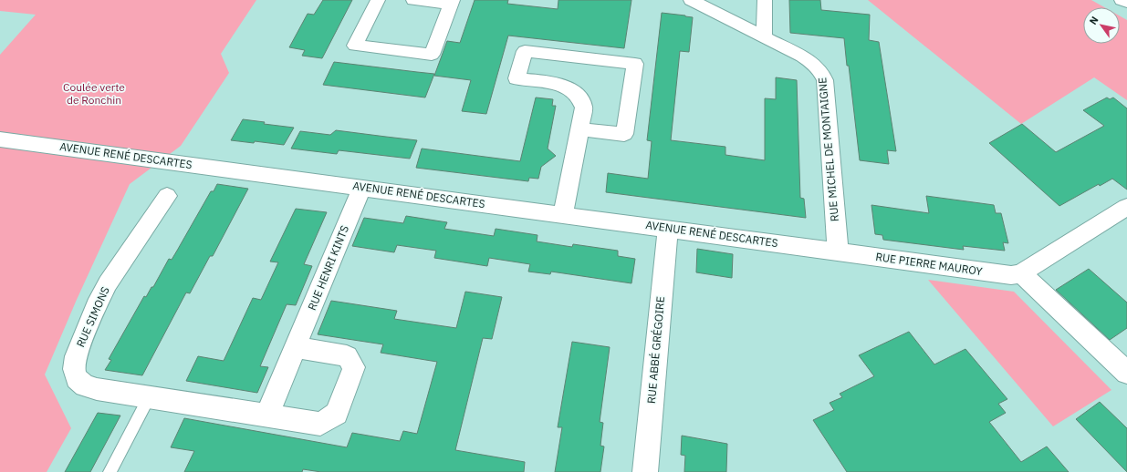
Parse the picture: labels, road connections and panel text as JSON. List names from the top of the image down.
{
  "streets": {
    "main road": [
      "RUE MICHEL DE MONTAIGNE",
      "AVENUE RENÉ DESCARTES",
      "RUE PIERRE MAUROY",
      "RUE HENRI KINTS",
      "RUE SIMONS",
      "RUE ABBÉ GRÉGOIRE"
    ]
  },
  "crossings": [
    ["RUE MICHEL DE MONTAIGNE", "AVENUE RENÉ DESCARTES"],
    ["RUE MICHEL DE MONTAIGNE", "RUE PIERRE MAUROY"],
    ["AVENUE RENÉ DESCARTES", "RUE PIERRE MAUROY"],
    ["AVENUE RENÉ DESCARTES", "RUE HENRI KINTS"],
    ["AVENUE RENÉ DESCARTES", "RUE ABBÉ GRÉGOIRE"]
  ],
  "parks": ["Coulée verte de Ronchin"],
  "north": "top left"
}
